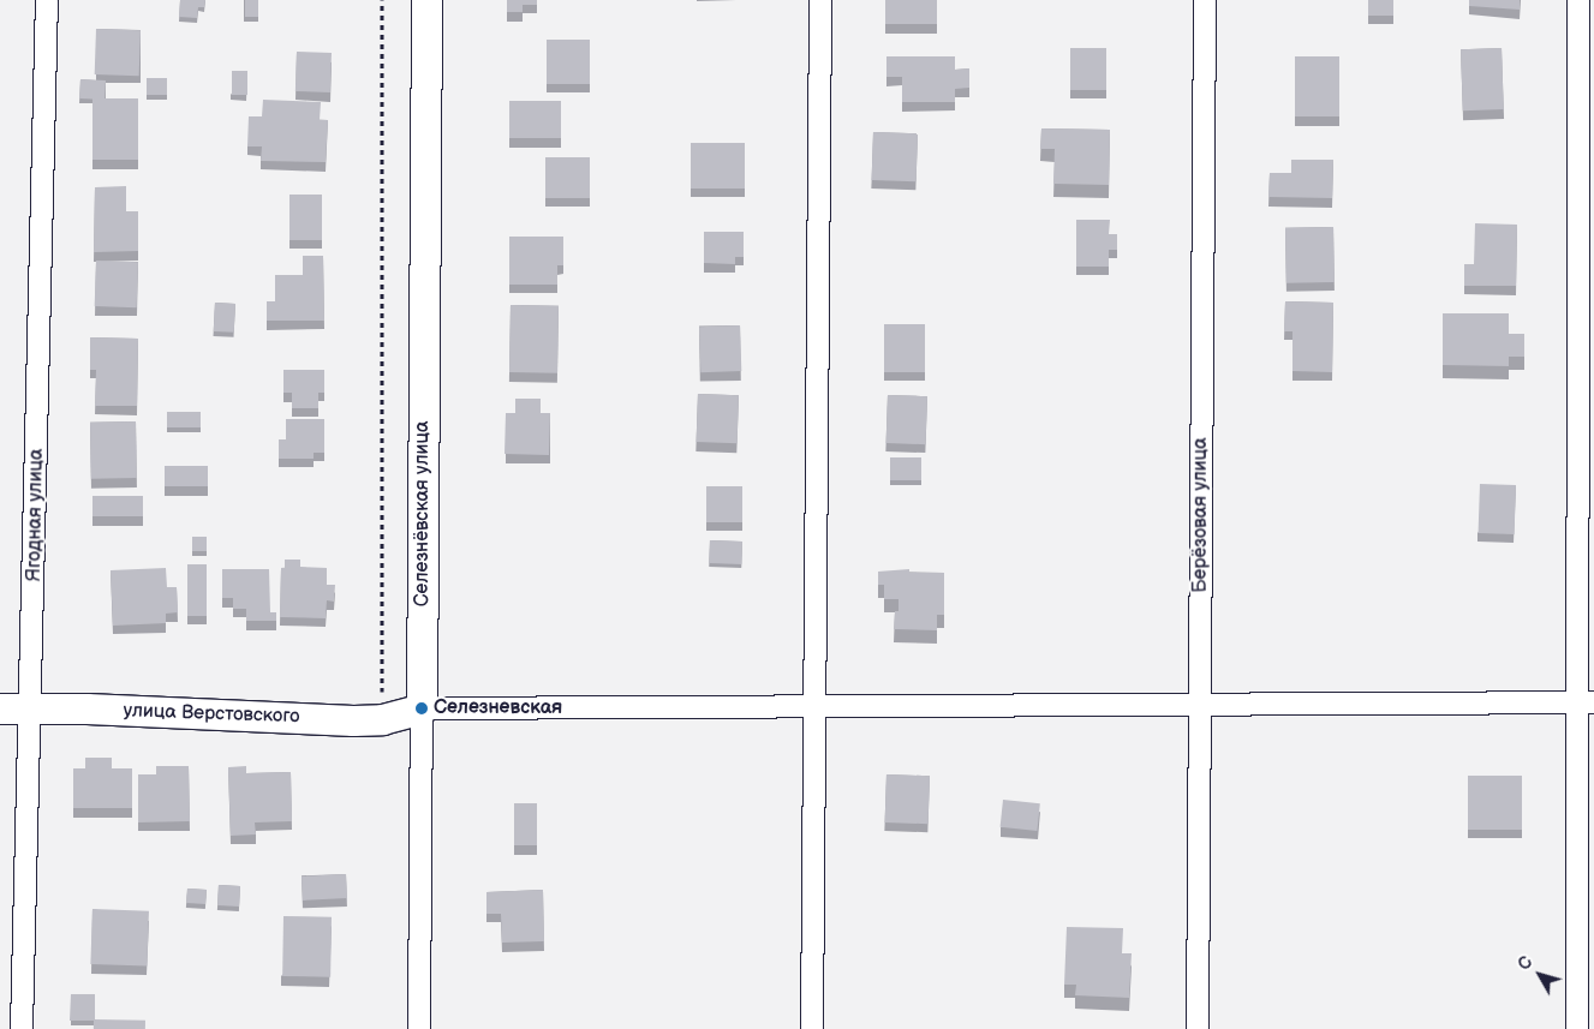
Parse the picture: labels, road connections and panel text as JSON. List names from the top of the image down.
{
  "streets": {
    "street": [
      "Селезнёвская улица",
      "Ягодная улица",
      "Берёзовая улица",
      "улица Верстовского"
    ]
  },
  "crossings": [
    ["Селезнёвская улица", "улица Верстовского"],
    ["Ягодная улица", "улица Верстовского"]
  ],
  "places": ["Селезневская"],
  "north": "top left"
}
